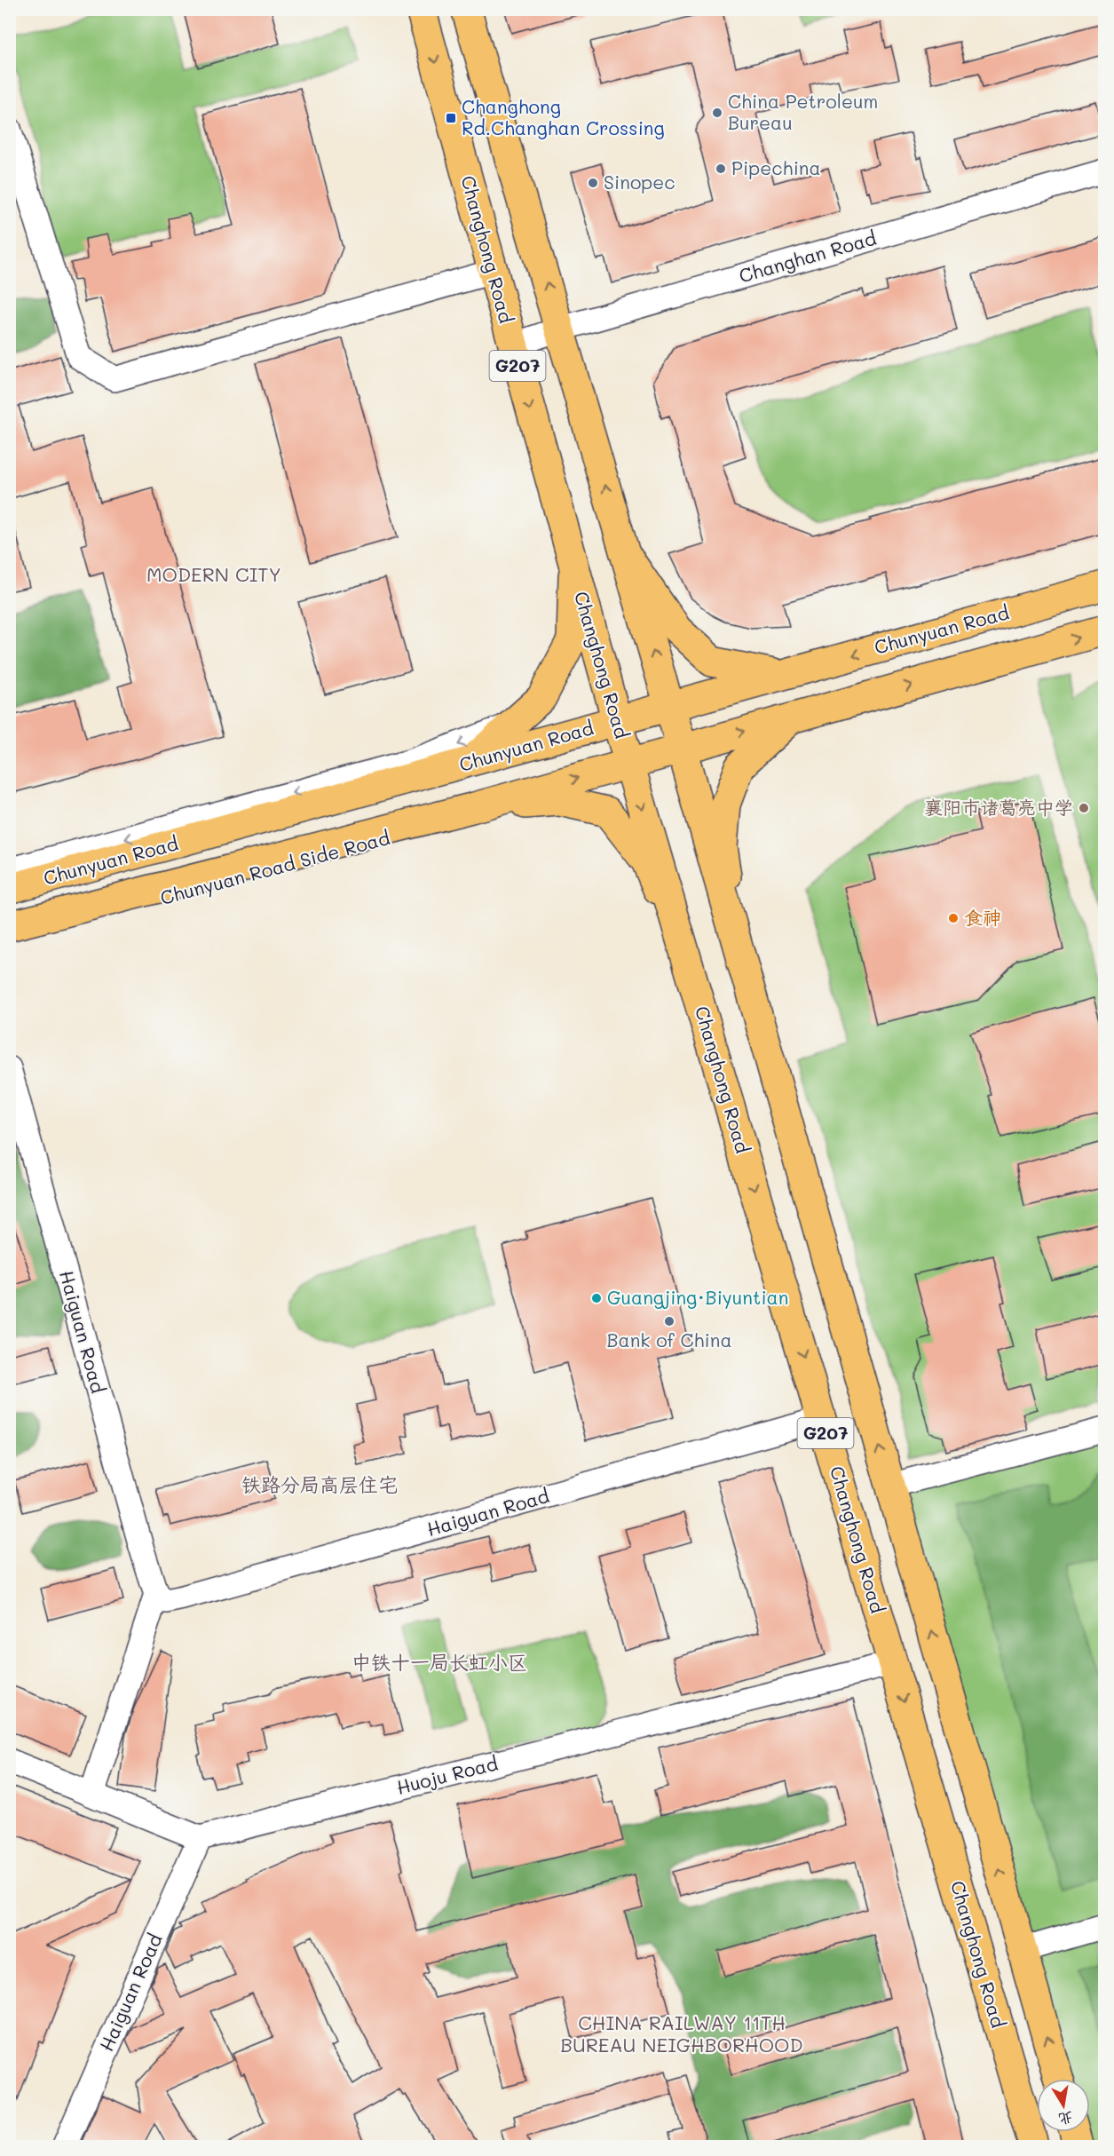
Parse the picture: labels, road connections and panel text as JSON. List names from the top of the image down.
{
  "streets": {
    "main road": ["Changhong Road", "G207", "Chunyuan Road"],
    "street": [
      "Changhan Road",
      "Chunyuan Road Side Road",
      "Haiguan Road",
      "Huoju Road"
    ]
  },
  "crossings": [
    ["Changhong Road", "Changhan Road"],
    ["Changhong Road", "Chunyuan Road"],
    ["Changhong Road", "Haiguan Road"],
    ["Changhong Road", "Huoju Road"],
    ["Changhan Road", "G207"],
    ["G207", "Chunyuan Road"],
    ["Haiguan Road", "Huoju Road"]
  ],
  "districts": [
    "MODERN CITY",
    "铁路分局高层住宅",
    "中铁十一局长虹小区",
    "CHINA RAILWAY 11TH BUREAU NEIGHBORHOOD"
  ],
  "places": {
    "other": [
      "China Petroleum Bureau",
      "Pipechina",
      "Sinopec",
      "襄阳市诸葛亮中学",
      "食神",
      "Guangjing·Biyuntian",
      "Bank of China"
    ],
    "transit": ["Changhong Rd.Changhan Crossing"]
  },
  "north": "bottom"
}
